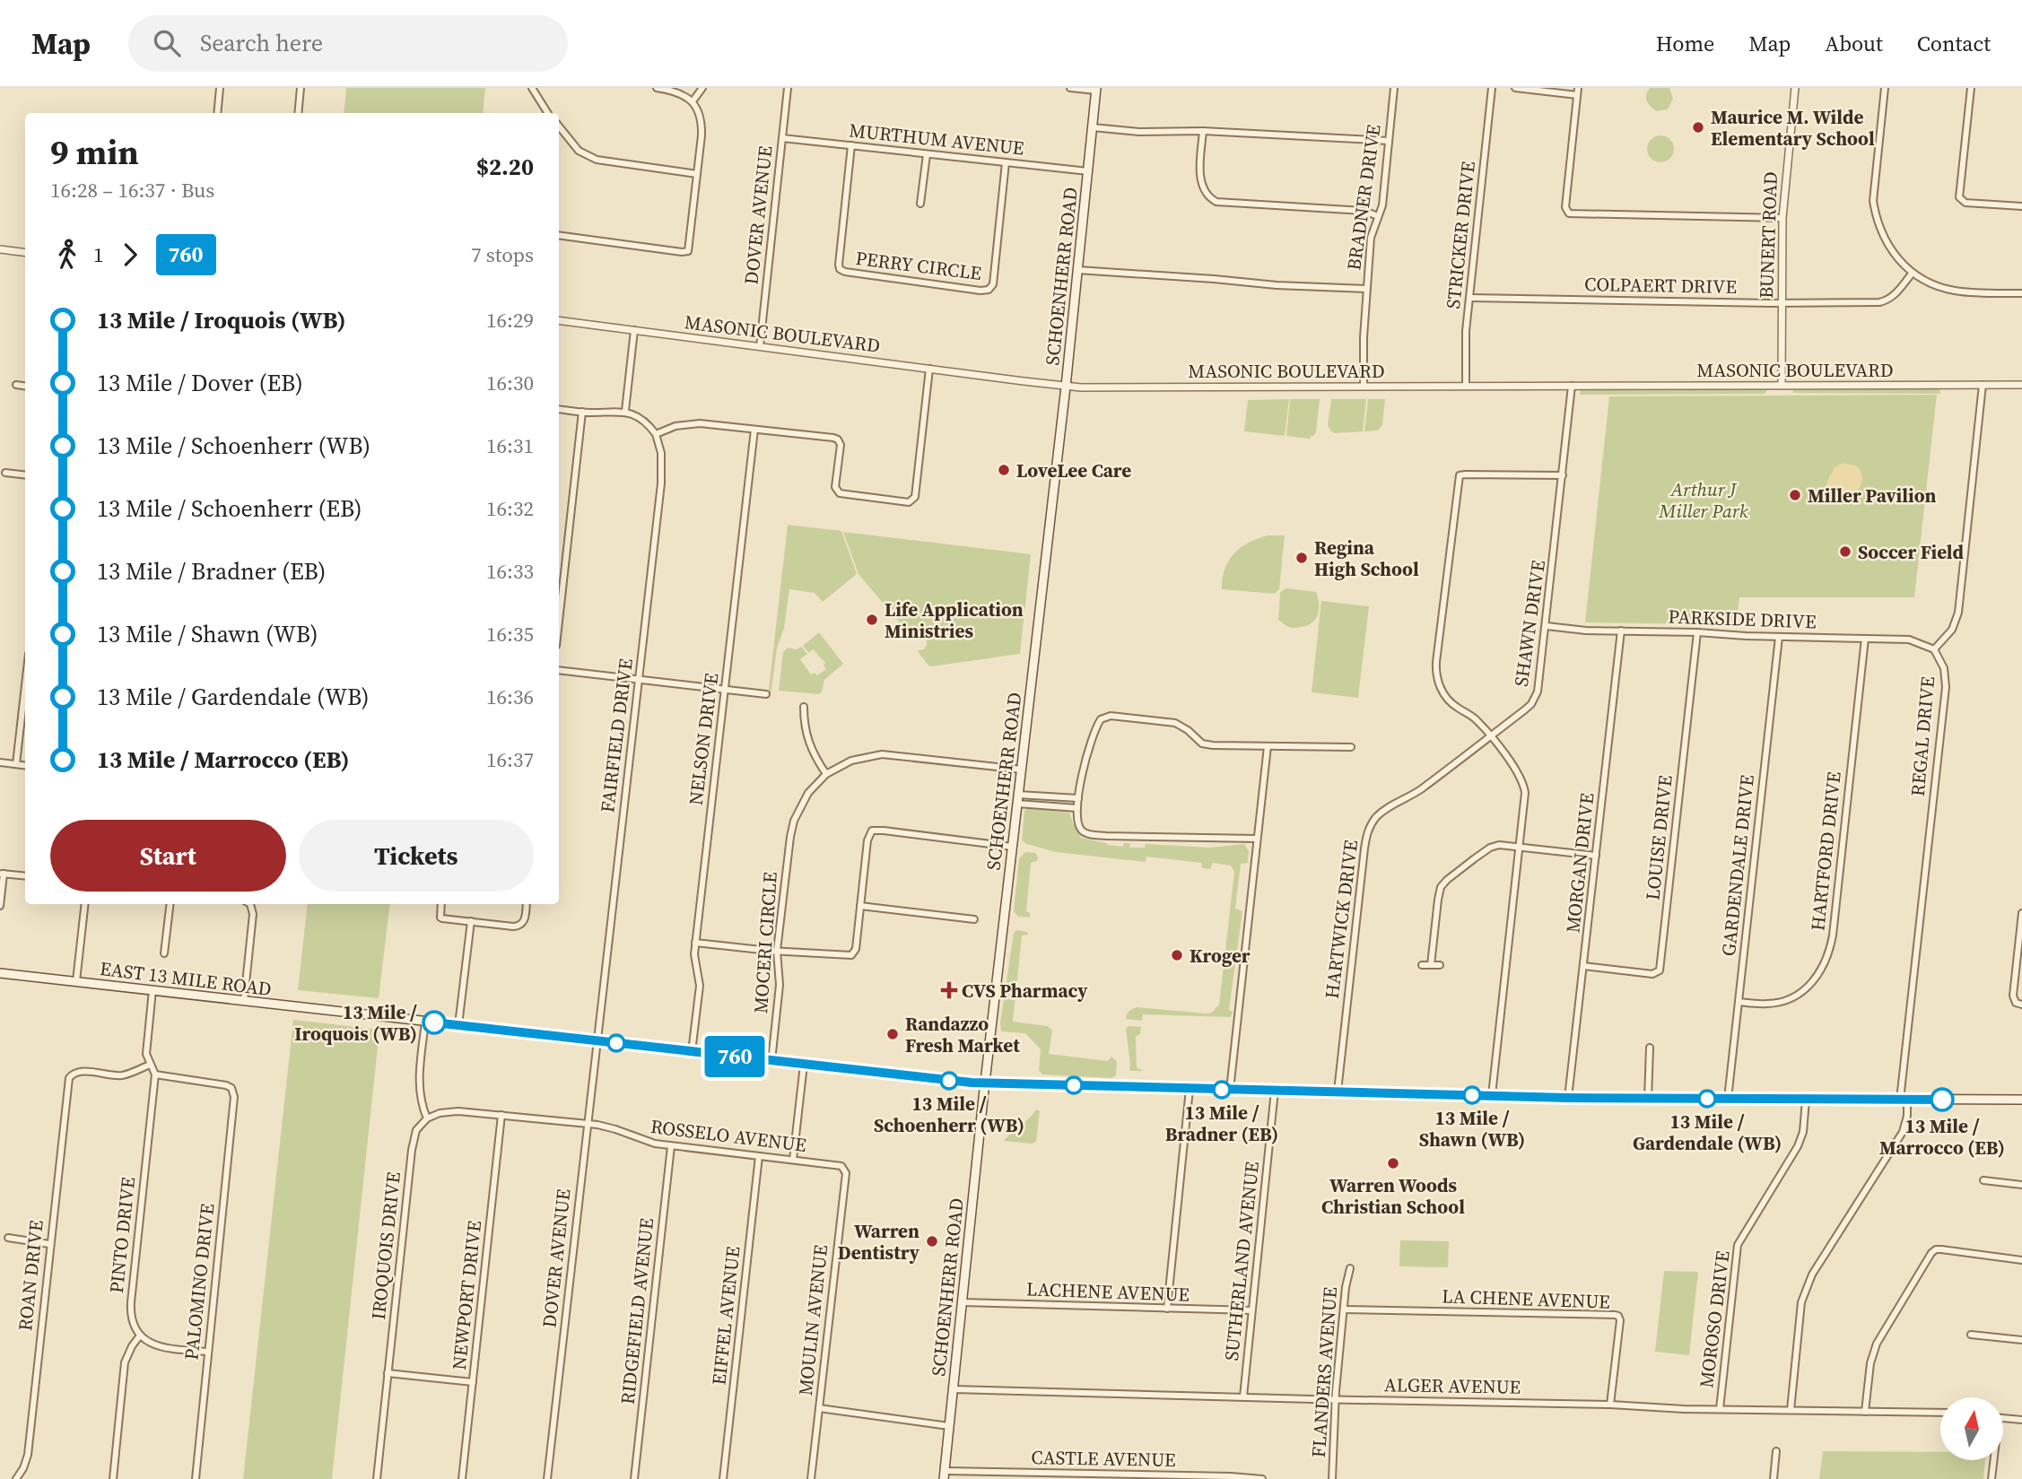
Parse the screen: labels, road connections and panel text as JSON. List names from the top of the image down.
{
  "streets": {
    "main road": ["SCHOENHERR ROAD", "EAST 13 MILE ROAD"],
    "street": [
      "MURTHUM AVENUE",
      "BRADNER DRIVE",
      "DOVER AVENUE",
      "STRICKER DRIVE",
      "BUNERT ROAD",
      "PERRY CIRCLE",
      "COLPAERT DRIVE",
      "MASONIC BOULEVARD",
      "PARKSIDE DRIVE",
      "SHAWN DRIVE",
      "FAIRFIELD DRIVE",
      "REGAL DRIVE",
      "NELSON DRIVE",
      "LOUISE DRIVE",
      "HARTFORD DRIVE",
      "MORGAN DRIVE",
      "GARDENDALE DRIVE",
      "HARTWICK DRIVE",
      "MOCERI CIRCLE",
      "ROSSELO AVENUE",
      "PINTO DRIVE",
      "IROQUOIS DRIVE",
      "SUTHERLAND AVENUE",
      "ROAN DRIVE",
      "PALOMINO DRIVE",
      "LACHENE AVENUE",
      "NEWPORT DRIVE",
      "LA CHENE AVENUE",
      "RIDGEFIELD AVENUE",
      "EIFFEL AVENUE",
      "MOROSO DRIVE",
      "MOULIN AVENUE",
      "FLANDERS AVENUE",
      "ALGER AVENUE",
      "CASTLE AVENUE"
    ]
  },
  "crossings": [
    ["MURTHUM AVENUE", "DOVER AVENUE"],
    ["MURTHUM AVENUE", "PERRY CIRCLE"],
    ["MURTHUM AVENUE", "SCHOENHERR ROAD"],
    ["BRADNER DRIVE", "MASONIC BOULEVARD"],
    ["DOVER AVENUE", "MASONIC BOULEVARD"],
    ["DOVER AVENUE", "FAIRFIELD DRIVE"],
    ["DOVER AVENUE", "EAST 13 MILE ROAD"],
    ["DOVER AVENUE", "ROSSELO AVENUE"],
    ["STRICKER DRIVE", "COLPAERT DRIVE"],
    ["STRICKER DRIVE", "MASONIC BOULEVARD"],
    ["BUNERT ROAD", "COLPAERT DRIVE"],
    ["BUNERT ROAD", "MASONIC BOULEVARD"],
    ["SCHOENHERR ROAD", "MASONIC BOULEVARD"],
    ["SCHOENHERR ROAD", "MOCERI CIRCLE"],
    ["SCHOENHERR ROAD", "EAST 13 MILE ROAD"],
    ["SCHOENHERR ROAD", "LACHENE AVENUE"],
    ["SCHOENHERR ROAD", "ALGER AVENUE"],
    ["SCHOENHERR ROAD", "CASTLE AVENUE"],
    ["MASONIC BOULEVARD", "SHAWN DRIVE"],
    ["MASONIC BOULEVARD", "REGAL DRIVE"],
    ["PARKSIDE DRIVE", "SHAWN DRIVE"],
    ["PARKSIDE DRIVE", "REGAL DRIVE"],
    ["PARKSIDE DRIVE", "LOUISE DRIVE"],
    ["PARKSIDE DRIVE", "HARTFORD DRIVE"],
    ["PARKSIDE DRIVE", "MORGAN DRIVE"],
    ["PARKSIDE DRIVE", "GARDENDALE DRIVE"],
    ["SHAWN DRIVE", "HARTWICK DRIVE"],
    ["FAIRFIELD DRIVE", "EAST 13 MILE ROAD"],
    ["REGAL DRIVE", "EAST 13 MILE ROAD"],
    ["REGAL DRIVE", "ALGER AVENUE"],
    ["NELSON DRIVE", "EAST 13 MILE ROAD"],
    ["LOUISE DRIVE", "MORGAN DRIVE"],
    ["HARTFORD DRIVE", "GARDENDALE DRIVE"],
    ["MORGAN DRIVE", "EAST 13 MILE ROAD"],
    ["GARDENDALE DRIVE", "EAST 13 MILE ROAD"],
    ["HARTWICK DRIVE", "EAST 13 MILE ROAD"],
    ["MOCERI CIRCLE", "EAST 13 MILE ROAD"],
    ["EAST 13 MILE ROAD", "SUTHERLAND AVENUE"],
    ["EAST 13 MILE ROAD", "MOROSO DRIVE"],
    ["ROSSELO AVENUE", "IROQUOIS DRIVE"],
    ["ROSSELO AVENUE", "NEWPORT DRIVE"],
    ["ROSSELO AVENUE", "RIDGEFIELD AVENUE"],
    ["ROSSELO AVENUE", "EIFFEL AVENUE"],
    ["ROSSELO AVENUE", "MOULIN AVENUE"],
    ["PINTO DRIVE", "PALOMINO DRIVE"],
    ["SUTHERLAND AVENUE", "LACHENE AVENUE"],
    ["SUTHERLAND AVENUE", "ALGER AVENUE"],
    ["LA CHENE AVENUE", "FLANDERS AVENUE"],
    ["LA CHENE AVENUE", "ALGER AVENUE"],
    ["MOROSO DRIVE", "ALGER AVENUE"],
    ["FLANDERS AVENUE", "ALGER AVENUE"]
  ],
  "parks": ["Arthur J Miller Park"],
  "places": {
    "other": [
      "Maurice M. Wilde Elementary School",
      "LoveLee Care",
      "Miller Pavilion",
      "Soccer Field",
      "Regina High School",
      "Life Application Ministries",
      "Kroger",
      "13 Mile / Iroquois (WB)",
      "Randazzo Fresh Market",
      "13 Mile / Schoenherr (WB)",
      "13 Mile / Bradner (EB)",
      "13 Mile / Shawn (WB)",
      "13 Mile / Gardendale (WB)",
      "13 Mile / Marrocco (EB)",
      "Warren Woods Christian School",
      "Warren Dentistry"
    ],
    "health": ["CVS Pharmacy"]
  },
  "lines": ["bus line 760"],
  "north": "top",
  "page": {
    "header": "Map",
    "search": "Search here",
    "nav": [
      "Home",
      "Map",
      "About",
      "Contact"
    ],
    "on_map": "760",
    "heading": ["9 min", "16:28 – 16:37 · Bus", "$2.20"],
    "legs": ["1", "760", "7 stops"],
    "list": [
      {
        "name": "13 Mile / Iroquois (WB)",
        "value": "16:29"
      },
      {
        "name": "13 Mile / Dover (EB)",
        "value": "16:30"
      },
      {
        "name": "13 Mile / Schoenherr (WB)",
        "value": "16:31"
      },
      {
        "name": "13 Mile / Schoenherr (EB)",
        "value": "16:32"
      },
      {
        "name": "13 Mile / Bradner (EB)",
        "value": "16:33"
      },
      {
        "name": "13 Mile / Shawn (WB)",
        "value": "16:35"
      },
      {
        "name": "13 Mile / Gardendale (WB)",
        "value": "16:36"
      },
      {
        "name": "13 Mile / Marrocco (EB)",
        "value": "16:37"
      }
    ],
    "buttons": ["Start", "Tickets"]
  }
}
